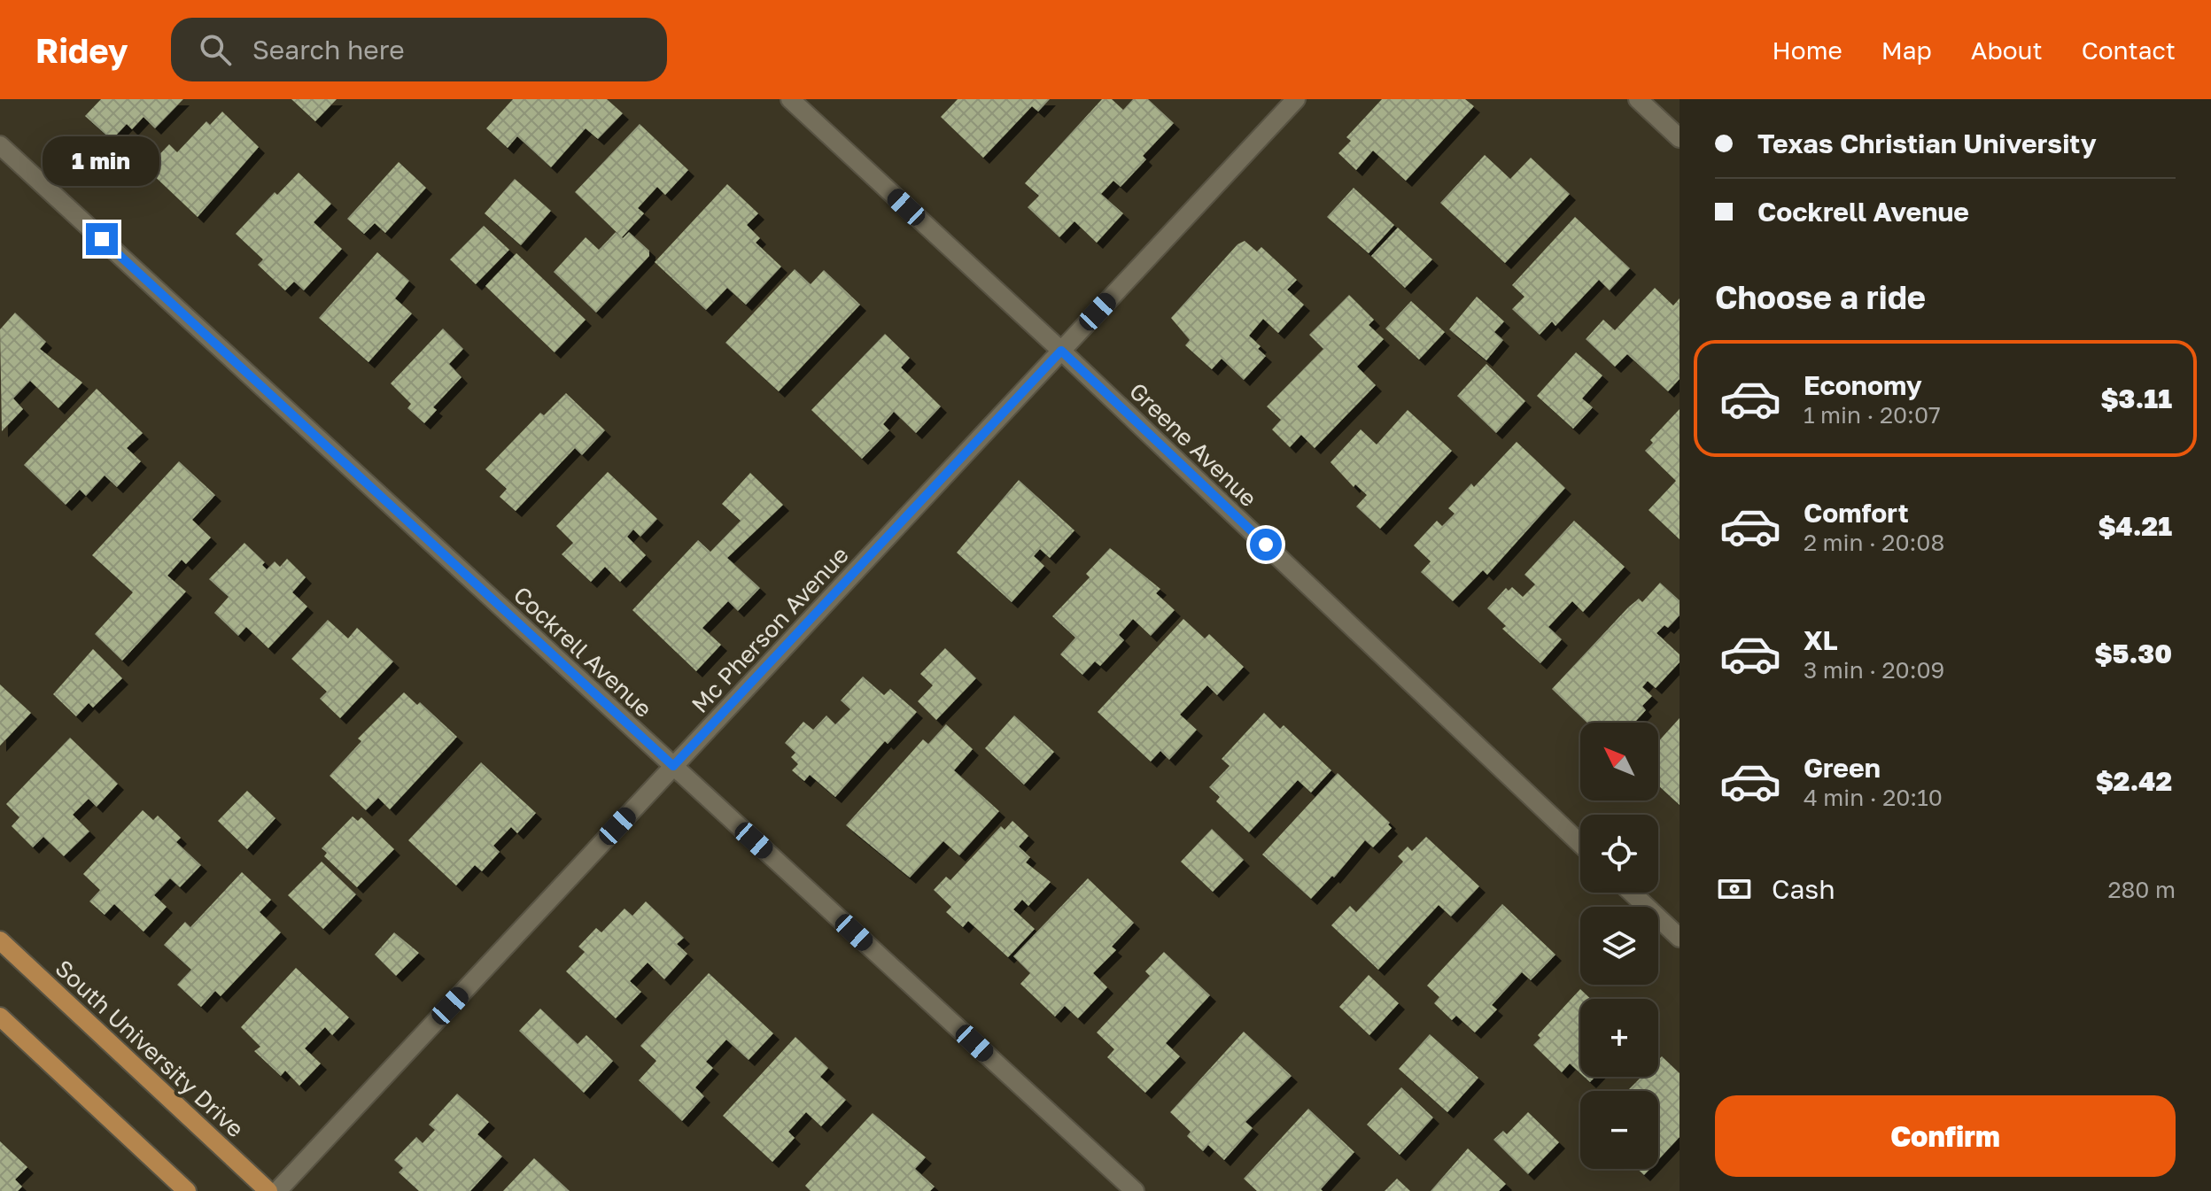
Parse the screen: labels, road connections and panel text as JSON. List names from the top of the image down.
{
  "streets": {
    "main road": ["South University Drive"],
    "street": ["Greene Avenue", "Mc Pherson Avenue", "Cockrell Avenue"]
  },
  "crossings": [
    ["Greene Avenue", "Mc Pherson Avenue"],
    ["Mc Pherson Avenue", "Cockrell Avenue"]
  ],
  "north": "top left",
  "page": {
    "header": "Ridey",
    "search": "Search here",
    "nav": [
      "Home",
      "Map",
      "About",
      "Contact"
    ],
    "banner": ["Texas Christian University", "Cockrell Avenue"],
    "bubble": "1 min",
    "heading": "Choose a ride",
    "list": [
      {
        "name": "Economy",
        "note": "1 min · 20:07",
        "value": "$3.11"
      },
      {
        "name": "Comfort",
        "note": "2 min · 20:08",
        "value": "$4.21"
      },
      {
        "name": "XL",
        "note": "3 min · 20:09",
        "value": "$5.30"
      },
      {
        "name": "Green",
        "note": "4 min · 20:10",
        "value": "$2.42"
      }
    ],
    "map_buttons": ["+", "−"],
    "pay": ["Cash", "280 m"],
    "buttons": "Confirm"
  }
}
